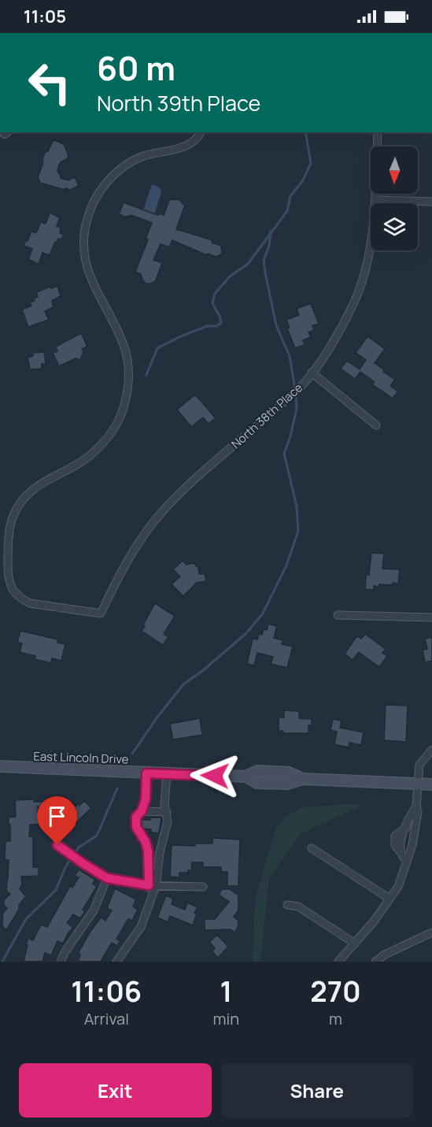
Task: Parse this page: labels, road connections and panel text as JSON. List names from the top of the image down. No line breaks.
{"streets":{"main road":["East Lincoln Drive"],"street":["North 38th Place"]},"north":"bottom","page":{"status":"11:05","turn":["60 m","North 39th Place"],"eta":["11:06","Arrival","1","min","270","m"],"buttons":["Exit","Share"]}}
